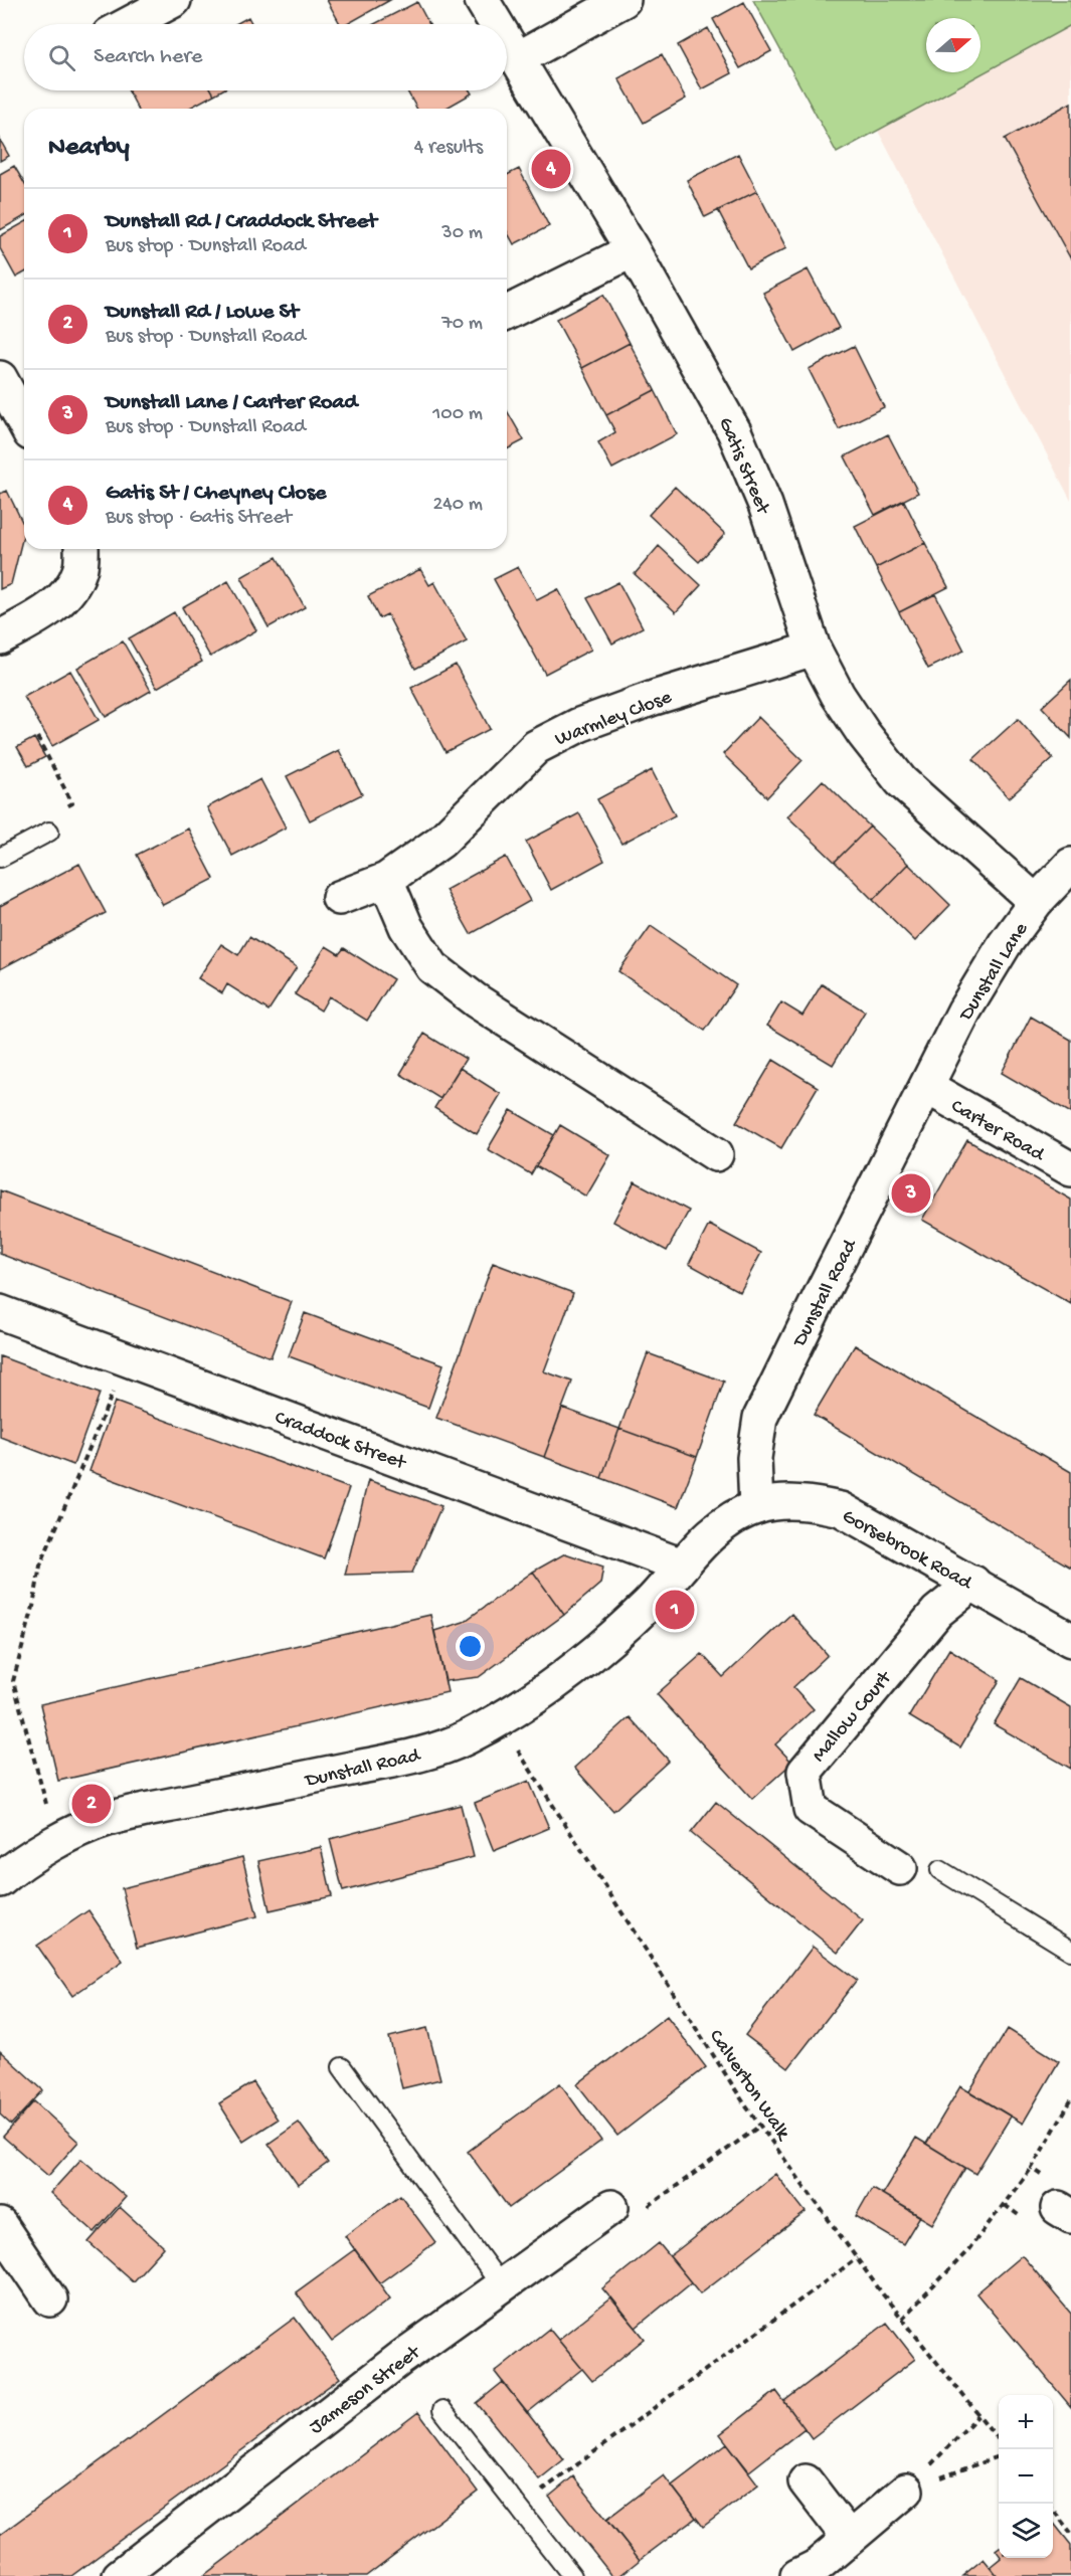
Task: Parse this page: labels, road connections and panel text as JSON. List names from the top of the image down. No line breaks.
{"streets":{"street":["Gatis Street","Warmley Close","Dunstall Lane","Carter Road","Dunstall Road","Craddock Street","Gorsebrook Road","Mallow Court","Jameson Street"],"path":["Calverton Walk"]},"crossings":[["Gatis Street","Warmley Close"],["Gatis Street","Dunstall Lane"],["Dunstall Lane","Carter Road"],["Dunstall Lane","Dunstall Road"],["Carter Road","Dunstall Road"],["Dunstall Road","Craddock Street"],["Dunstall Road","Gorsebrook Road"],["Dunstall Road","Calverton Walk"],["Craddock Street","Gorsebrook Road"],["Gorsebrook Road","Mallow Court"]],"north":"right","page":{"search":"Search here","heading":["Nearby","4 results"],"pins":["4","3","1","2"],"list":[{"mark":"1","name":"Dunstall Rd / Craddock Street","note":"Bus stop · Dunstall Road","value":"30 m"},{"mark":"2","name":"Dunstall Rd / Lowe St","note":"Bus stop · Dunstall Road","value":"70 m"},{"mark":"3","name":"Dunstall Lane / Carter Road","note":"Bus stop · Dunstall Road","value":"100 m"},{"mark":"4","name":"Gatis St / Cheyney Close","note":"Bus stop · Gatis Street","value":"240 m"}],"map_buttons":["+","−"]}}
